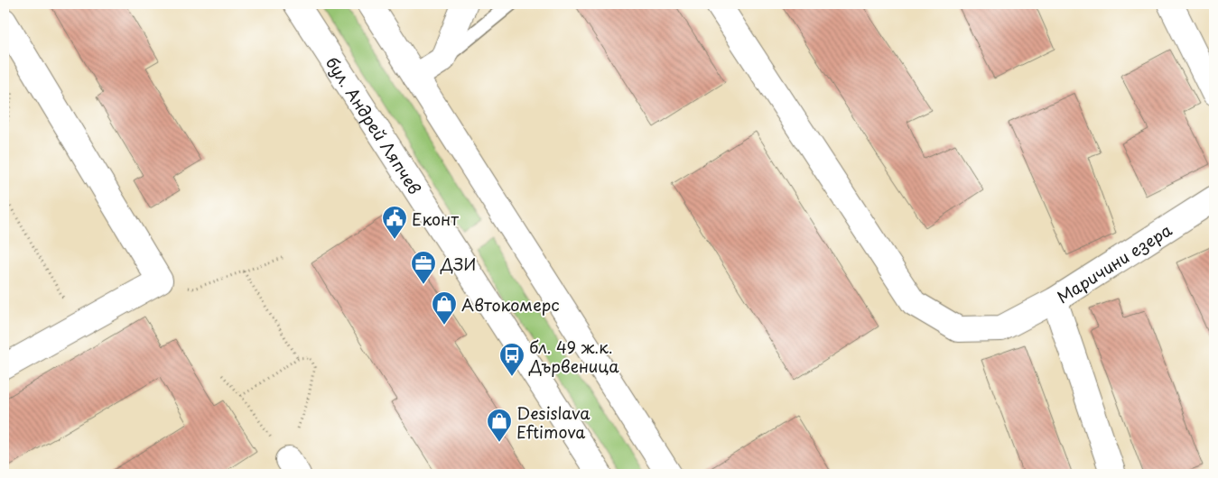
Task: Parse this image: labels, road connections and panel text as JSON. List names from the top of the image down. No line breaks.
{"streets":{"street":["бул. Андрей Ляпчев","Маричини езера"]},"places":{"public building":["Еконт"],"office":["ДЗИ"],"shop":["Автокомерс","Desislava Eftimova"],"bus stop":["бл. 49 ж.к. Дървеница"]}}
